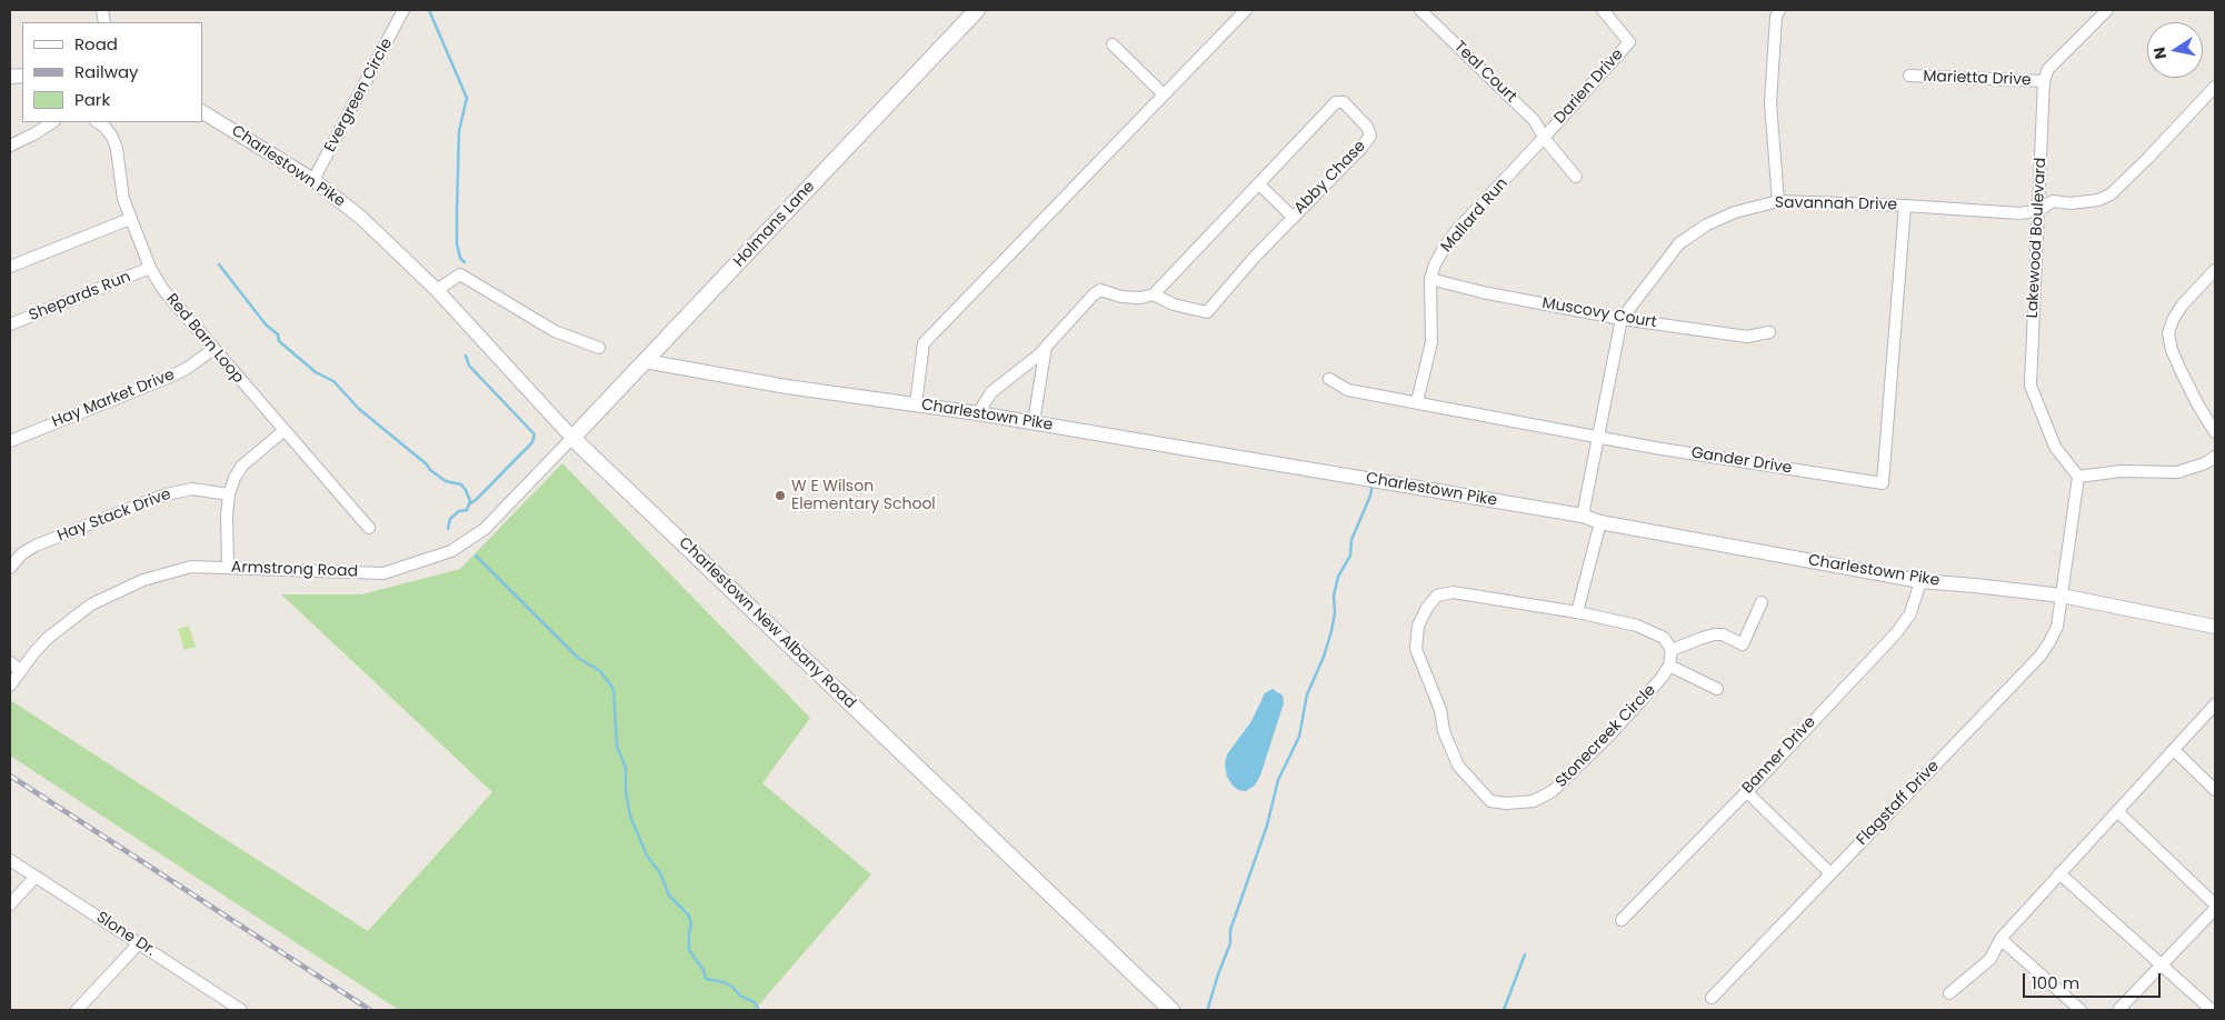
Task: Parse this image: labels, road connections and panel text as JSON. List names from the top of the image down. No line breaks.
{"streets":{"main road":["Holmans Lane","Charlestown New Albany Road"],"street":["Teal Court","Marietta Drive","Darien Drive","Evergreen Circle","Charlestown Pike","Abby Chase","Savannah Drive","Mallard Run","Lakewood Boulevard","Shepards Run","Muscovy Court","Red Barn Loop","Hay Market Drive","Gander Drive","Hay Stack Drive","Armstrong Road","Stonecreek Circle","Banner Drive","Flagstaff Drive","Slone Dr."]},"crossings":[["Teal Court","Darien Drive"],["Teal Court","Mallard Run"],["Marietta Drive","Lakewood Boulevard"],["Darien Drive","Mallard Run"],["Evergreen Circle","Charlestown Pike"],["Charlestown Pike","Abby Chase"],["Charlestown Pike","Savannah Drive"],["Charlestown Pike","Holmans Lane"],["Charlestown Pike","Charlestown New Albany Road"],["Charlestown Pike","Banner Drive"],["Charlestown Pike","Flagstaff Drive"],["Savannah Drive","Lakewood Boulevard"],["Savannah Drive","Muscovy Court"],["Savannah Drive","Gander Drive"],["Mallard Run","Muscovy Court"],["Mallard Run","Gander Drive"],["Holmans Lane","Armstrong Road"],["Holmans Lane","Charlestown New Albany Road"],["Shepards Run","Red Barn Loop"],["Red Barn Loop","Hay Market Drive"],["Armstrong Road","Charlestown New Albany Road"]],"places":["W E Wilson Elementary School"],"legend":["Road","Railway","Park"],"scale_bar":"100 m","north":"left"}
